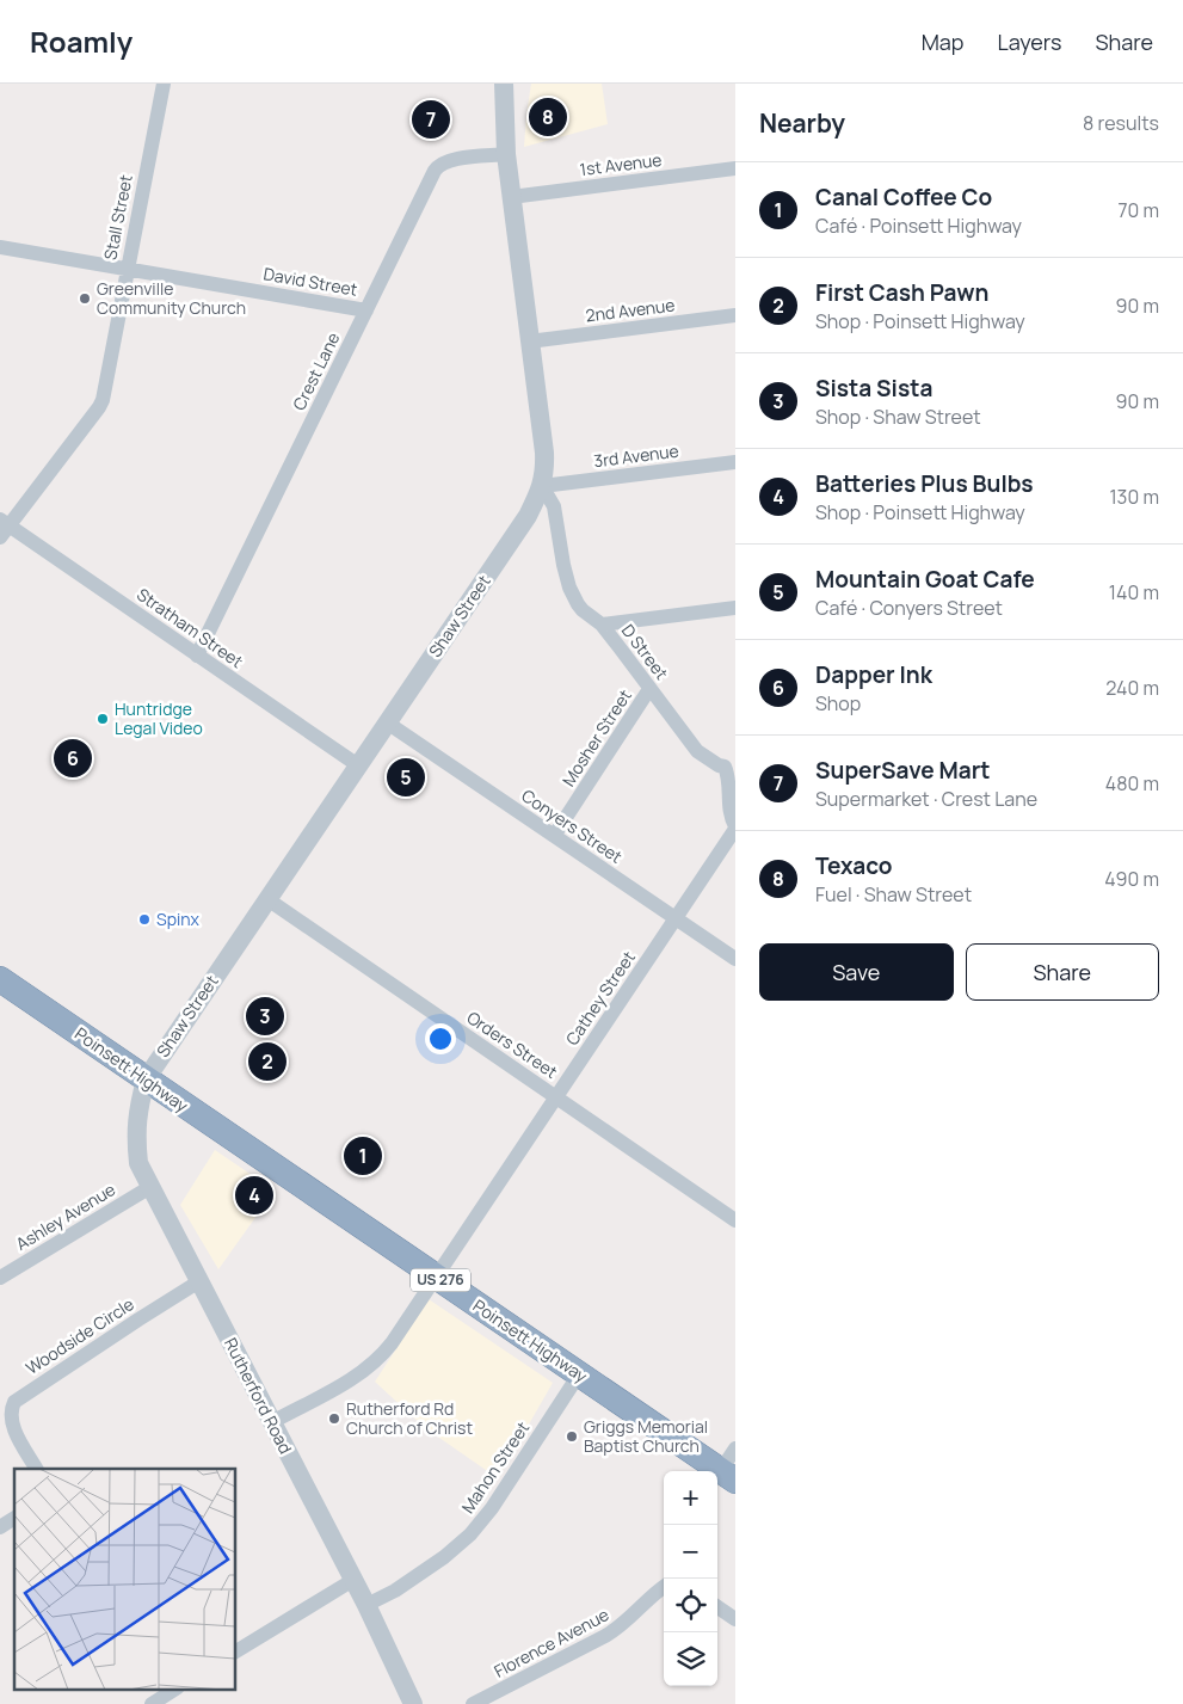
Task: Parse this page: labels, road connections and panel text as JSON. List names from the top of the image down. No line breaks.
{"streets":{"highway":["Poinsett Highway","US 276"],"street":["1st Avenue","Stall Street","David Street","2nd Avenue","Crest Lane","3rd Avenue","Shaw Street","Stratham Street","D Street","Mosher Street","Conyers Street","Cathey Street","Orders Street","Ashley Avenue","Woodside Circle","Rutherford Road","Mahon Street","Florence Avenue"]},"crossings":[["1st Avenue","Shaw Street"],["Stall Street","David Street"],["Stall Street","Stratham Street"],["David Street","Crest Lane"],["2nd Avenue","Shaw Street"],["Crest Lane","Shaw Street"],["Crest Lane","Stratham Street"],["3rd Avenue","Shaw Street"],["3rd Avenue","D Street"],["Shaw Street","Stratham Street"],["Shaw Street","D Street"],["Shaw Street","Conyers Street"],["Shaw Street","Orders Street"],["Shaw Street","Poinsett Highway"],["Shaw Street","Rutherford Road"],["D Street","Mosher Street"],["D Street","Cathey Street"],["Mosher Street","Conyers Street"],["Conyers Street","Cathey Street"],["Cathey Street","Orders Street"],["Cathey Street","Poinsett Highway"],["Cathey Street","Rutherford Road"],["Poinsett Highway","Rutherford Road"],["Poinsett Highway","Mahon Street"],["Ashley Avenue","Rutherford Road"],["Woodside Circle","Rutherford Road"],["Rutherford Road","Mahon Street"]],"places":["Greenville Community Church","Huntridge Legal Video","Spinx","Rutherford Rd Church of Christ","Griggs Memorial Baptist Church"],"page":{"header":"Roamly","nav":["Map","Layers","Share"],"heading":["Nearby","8 results"],"pins":["8","7","6","5","3","2","1","4"],"list":[{"mark":"1","name":"Canal Coffee Co","note":"Café · Poinsett Highway","value":"70 m"},{"mark":"2","name":"First Cash Pawn","note":"Shop · Poinsett Highway","value":"90 m"},{"mark":"3","name":"Sista Sista","note":"Shop · Shaw Street","value":"90 m"},{"mark":"4","name":"Batteries Plus Bulbs","note":"Shop · Poinsett Highway","value":"130 m"},{"mark":"5","name":"Mountain Goat Cafe","note":"Café · Conyers Street","value":"140 m"},{"mark":"6","name":"Dapper Ink","note":"Shop","value":"240 m"},{"mark":"7","name":"SuperSave Mart","note":"Supermarket · Crest Lane","value":"480 m"},{"mark":"8","name":"Texaco","note":"Fuel · Shaw Street","value":"490 m"}],"buttons":["Save","Share"],"map_buttons":["+","−"]}}
